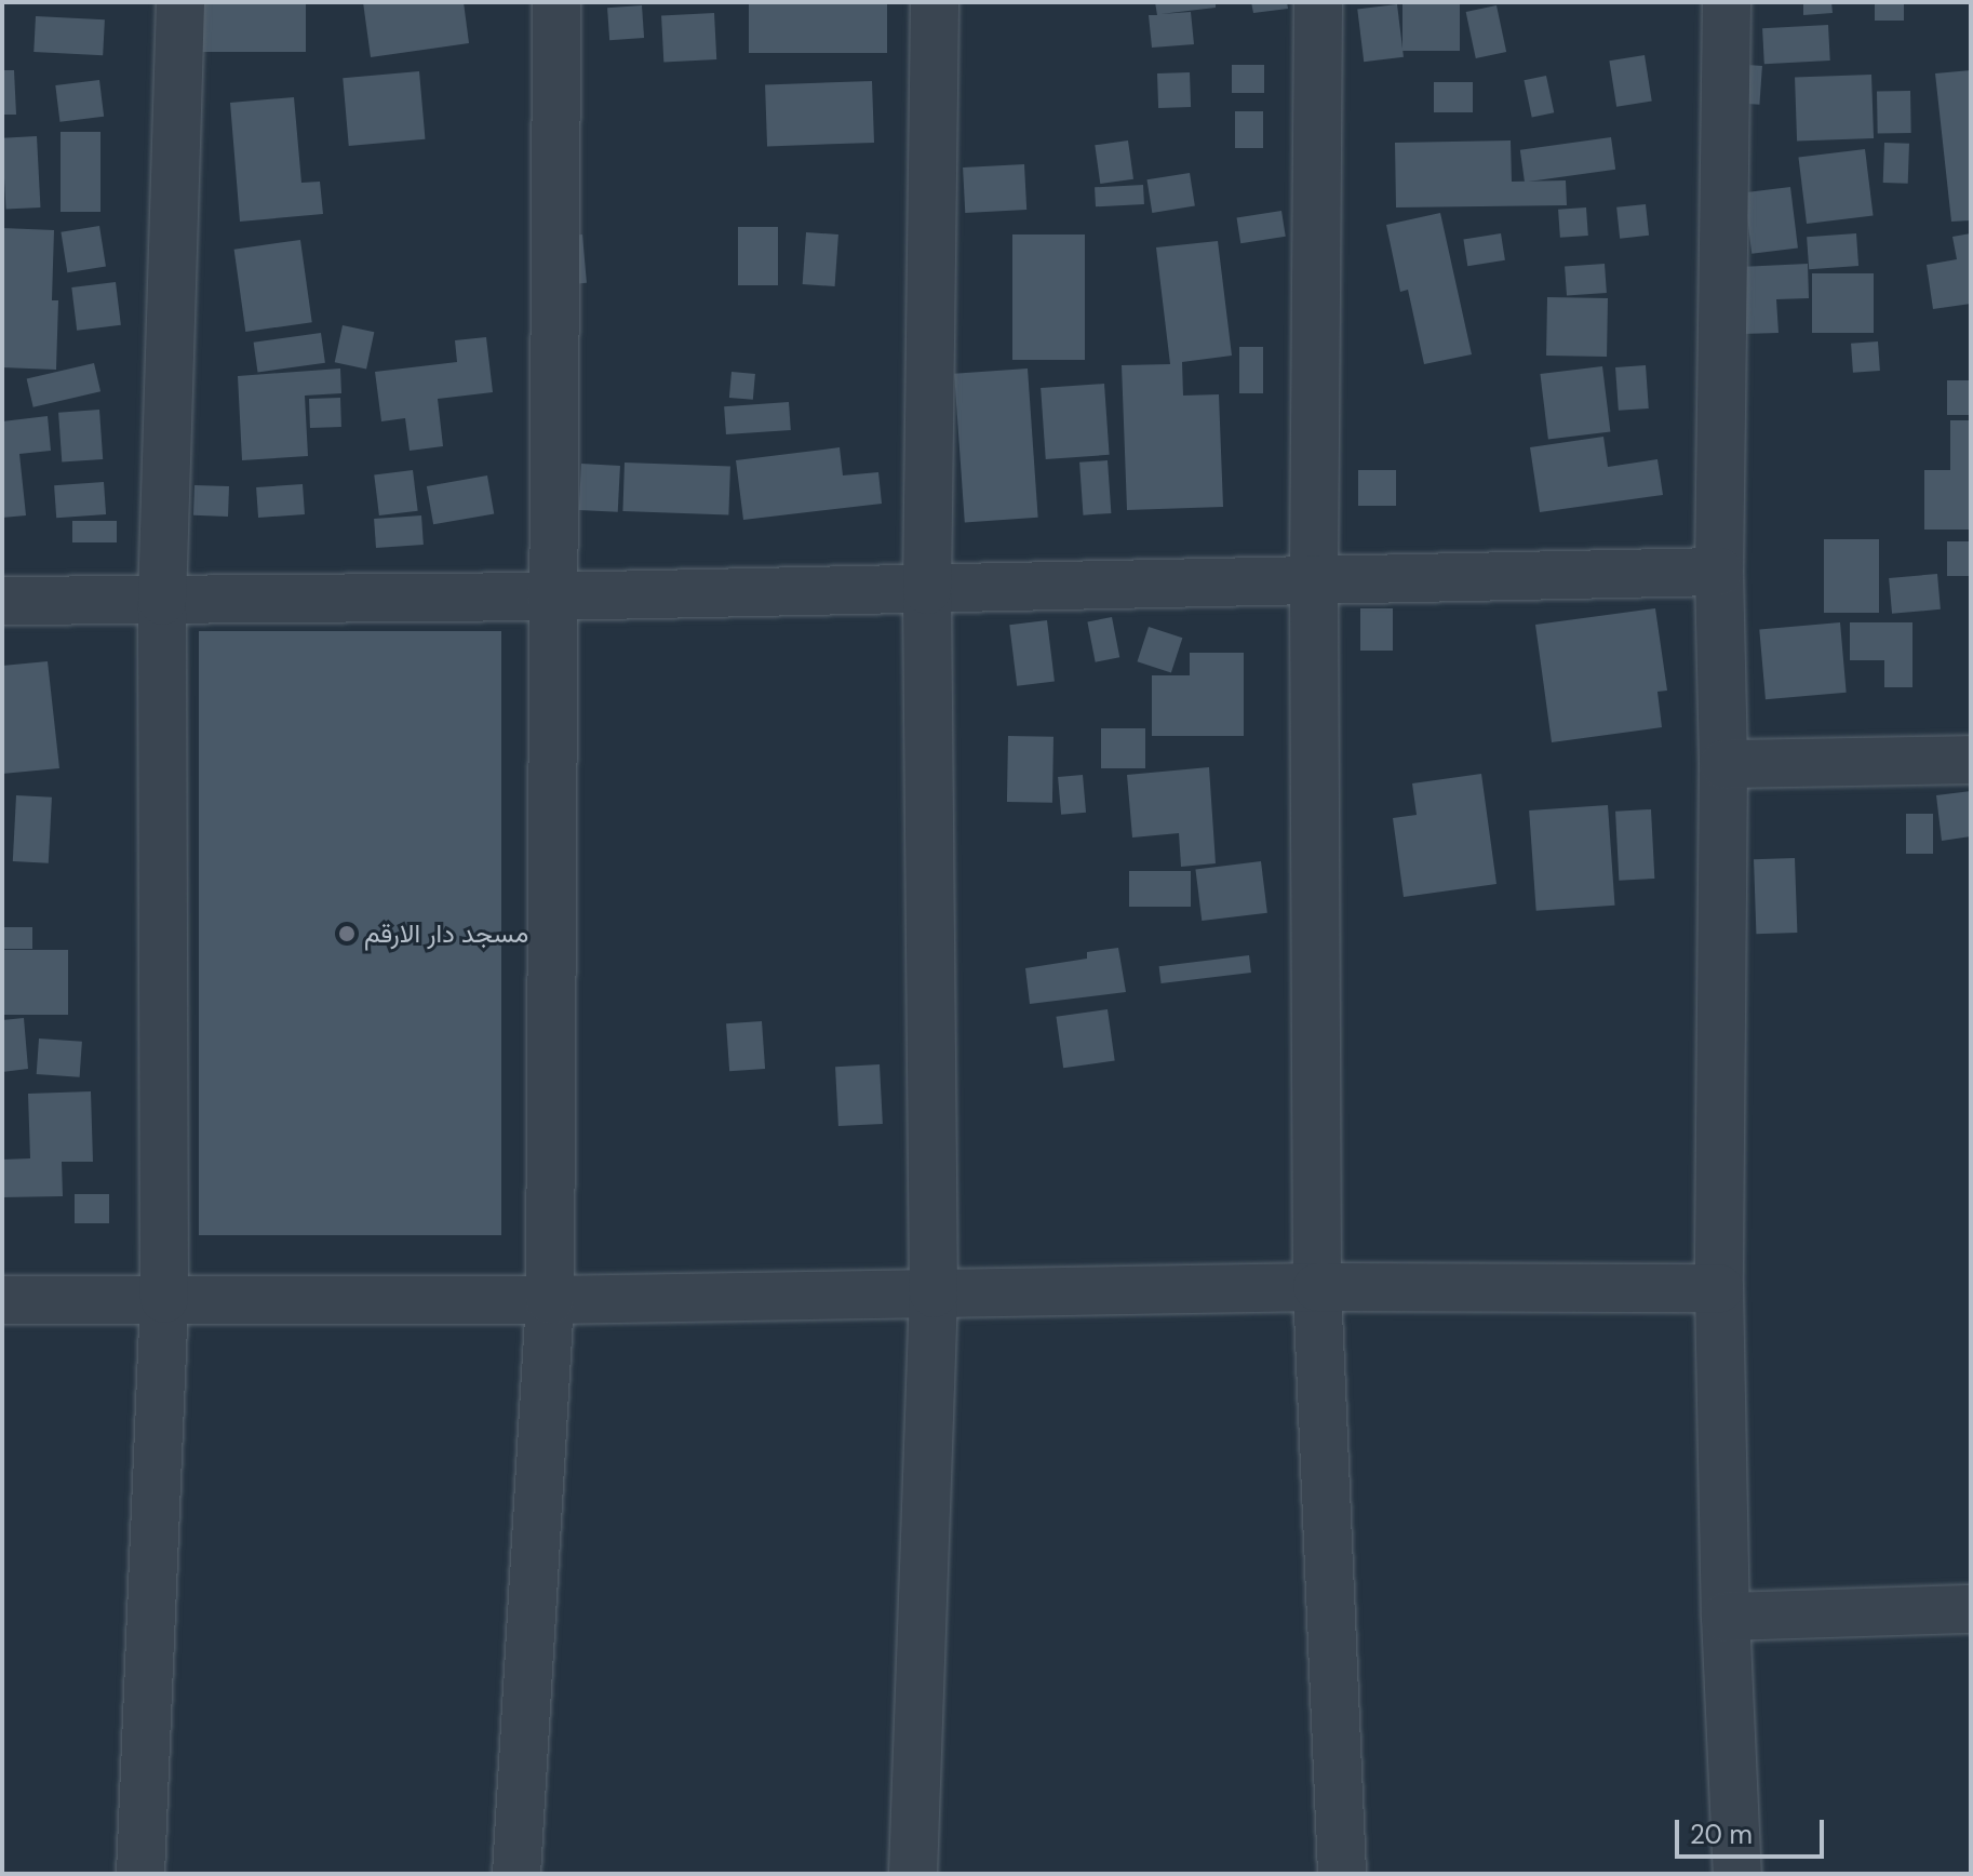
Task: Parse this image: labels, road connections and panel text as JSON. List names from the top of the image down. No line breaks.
{"places":["مسجد دار الارقم"],"scale_bar":"20 m"}
